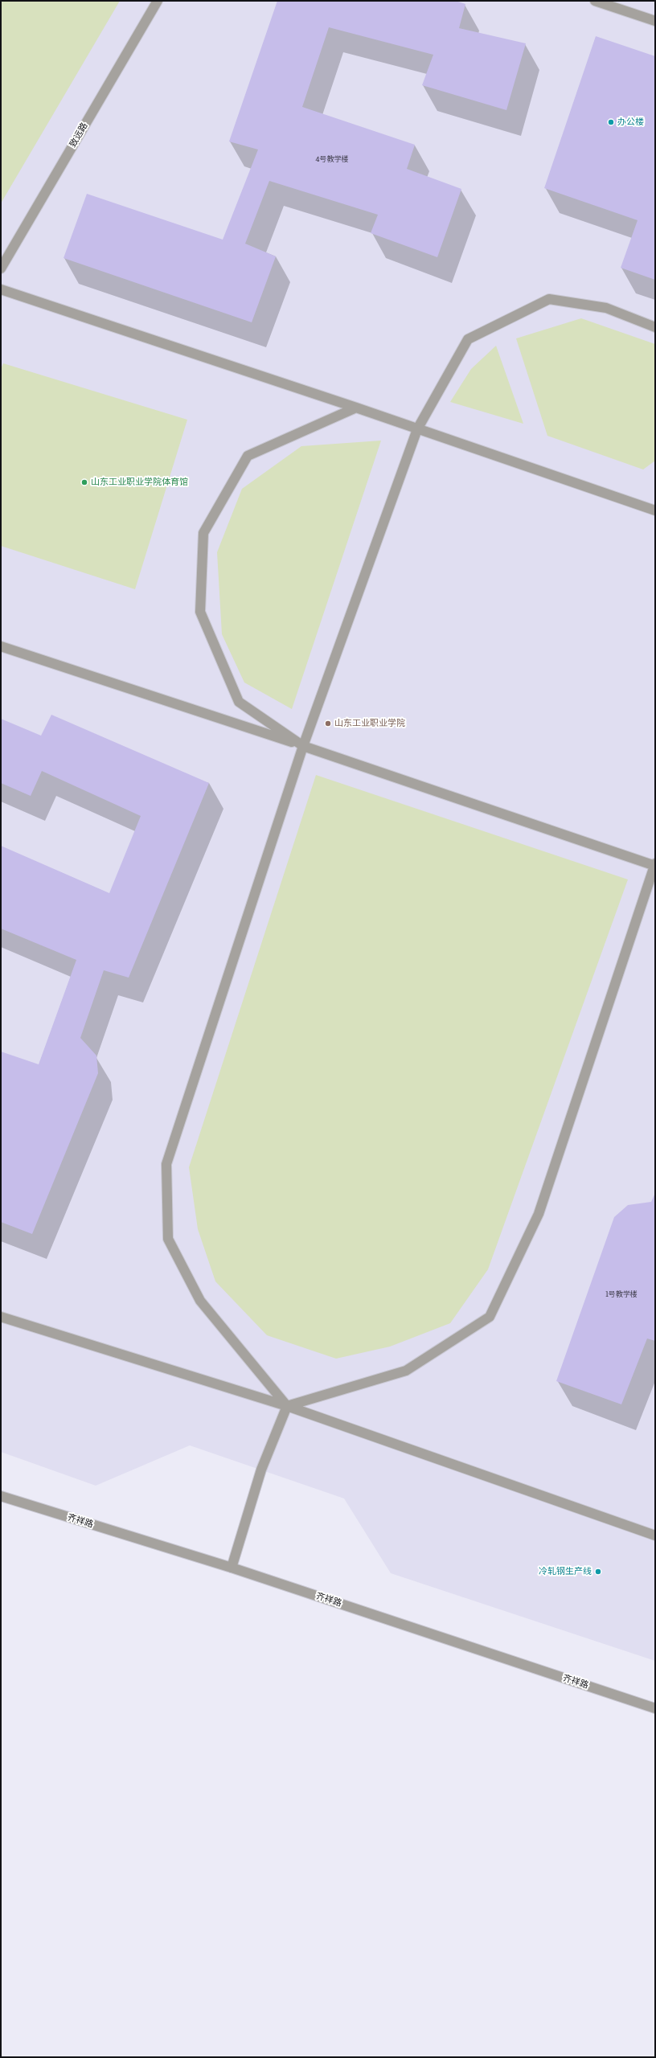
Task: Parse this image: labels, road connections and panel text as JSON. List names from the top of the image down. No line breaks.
{"streets":{"street":["致远路","齐祥路"]},"places":["办公楼","山东工业职业学院体育馆","山东工业职业学院","冷轧钢生产线"],"house_numbers":["4号教学楼","1号教学楼"]}
